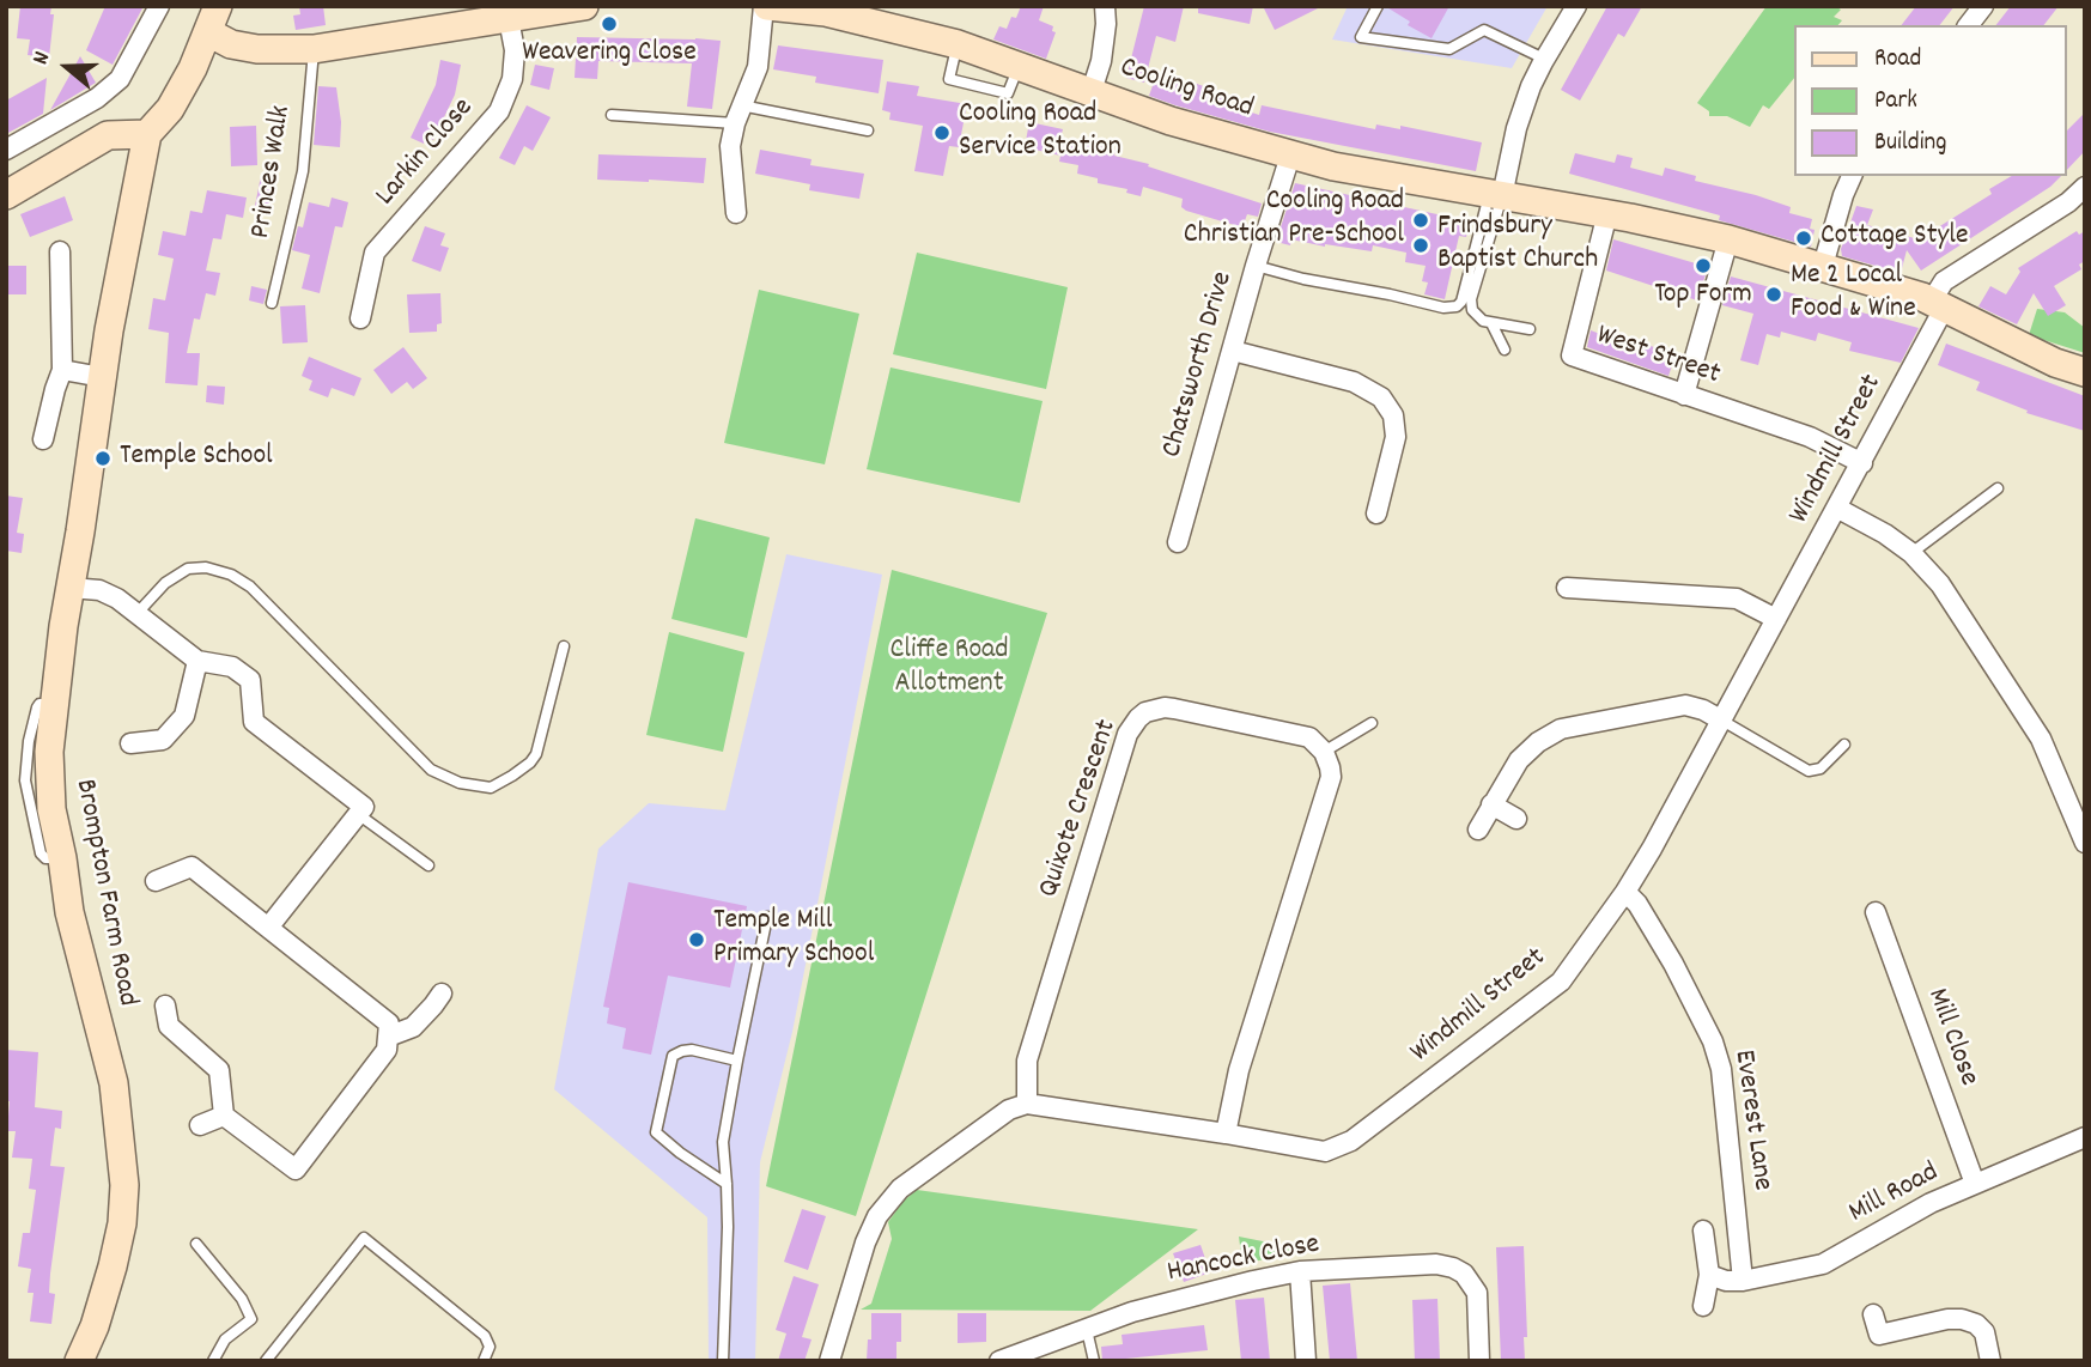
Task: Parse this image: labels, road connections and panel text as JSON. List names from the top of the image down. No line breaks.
{"streets":{"main road":["Cooling Road","Brompton Farm Road"],"street":["Larkin Close","West Street","Chatsworth Drive","Windmill Street","Quixote Crescent","Mill Close","Everest Lane","Mill Road","Hancock Close"],"lane":["Princes Walk"]},"crossings":[["Cooling Road","West Street"],["Cooling Road","Chatsworth Drive"],["Cooling Road","Windmill Street"],["West Street","Windmill Street"],["Windmill Street","Quixote Crescent"],["Windmill Street","Everest Lane"],["Mill Close","Mill Road"],["Everest Lane","Mill Road"]],"parks":["Cliffe Road Allotment"],"places":["Weavering Close","Cooling Road Service Station","Cooling Road Christian Pre-School","Cottage Style","Frindsbury Baptist Church","Top Form","Me 2 Local Food & Wine","Temple School","Temple Mill Primary School"],"legend":["Road","Park","Building"],"north":"left"}
